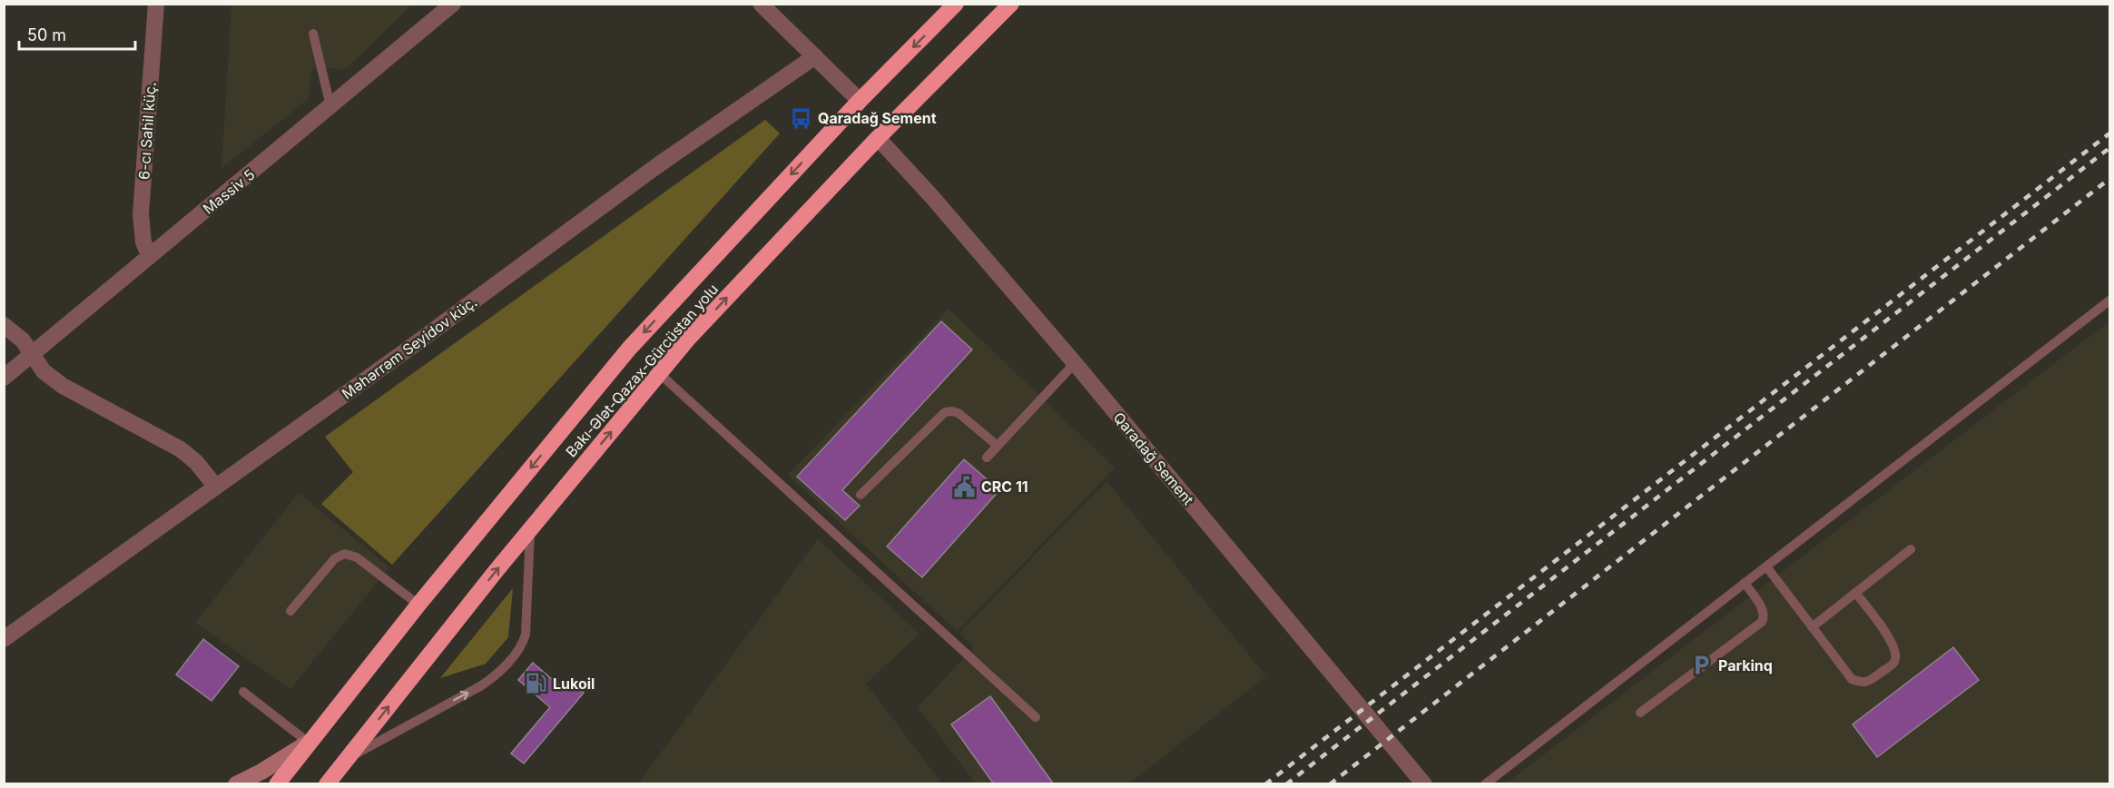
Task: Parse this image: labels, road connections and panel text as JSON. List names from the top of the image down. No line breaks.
{"streets":{"highway":["Bakı-Ələt-Qazax-Gürcüstan yolu"],"street":["6-cı Sahil küç.","Massiv 5","Məhərrəm Seyidov küç.","Qaradağ Sement"]},"crossings":[["6-cı Sahil küç.","Massiv 5"],["Bakı-Ələt-Qazax-Gürcüstan yolu","Qaradağ Sement"]],"places":{"bus stop":["Qaradağ Sement"],"public building":["CRC 11"],"parking":["Parkinq"],"fuel station":["Lukoil"]},"scale_bar":"50 m"}
